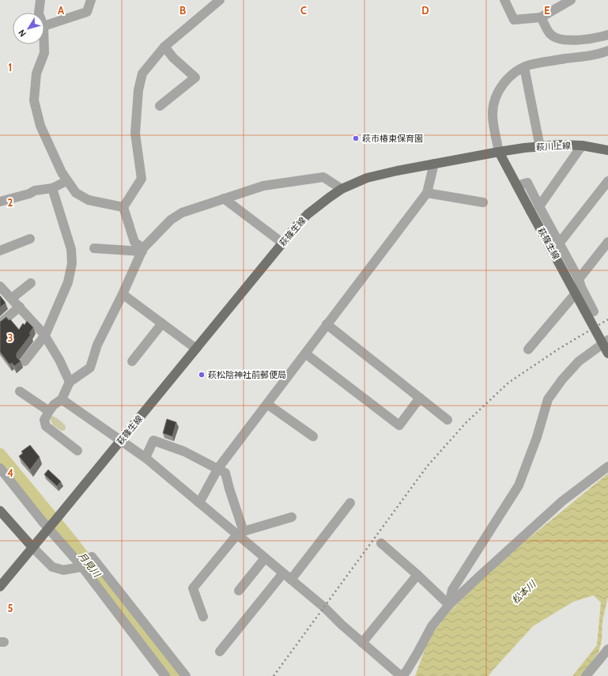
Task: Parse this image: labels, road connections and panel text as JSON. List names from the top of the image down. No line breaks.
{"streets":{"main road":["萩川上線","萩篠生線"]},"crossings":[["萩川上線","萩篠生線"]],"water":["月見川","松本川"],"places":["萩市椿東保育園","萩松陰神社前郵便局"],"north":"bottom left","grid":{"columns":["A","B","C","D","E"],"rows":["1","2","3","4","5"]}}
